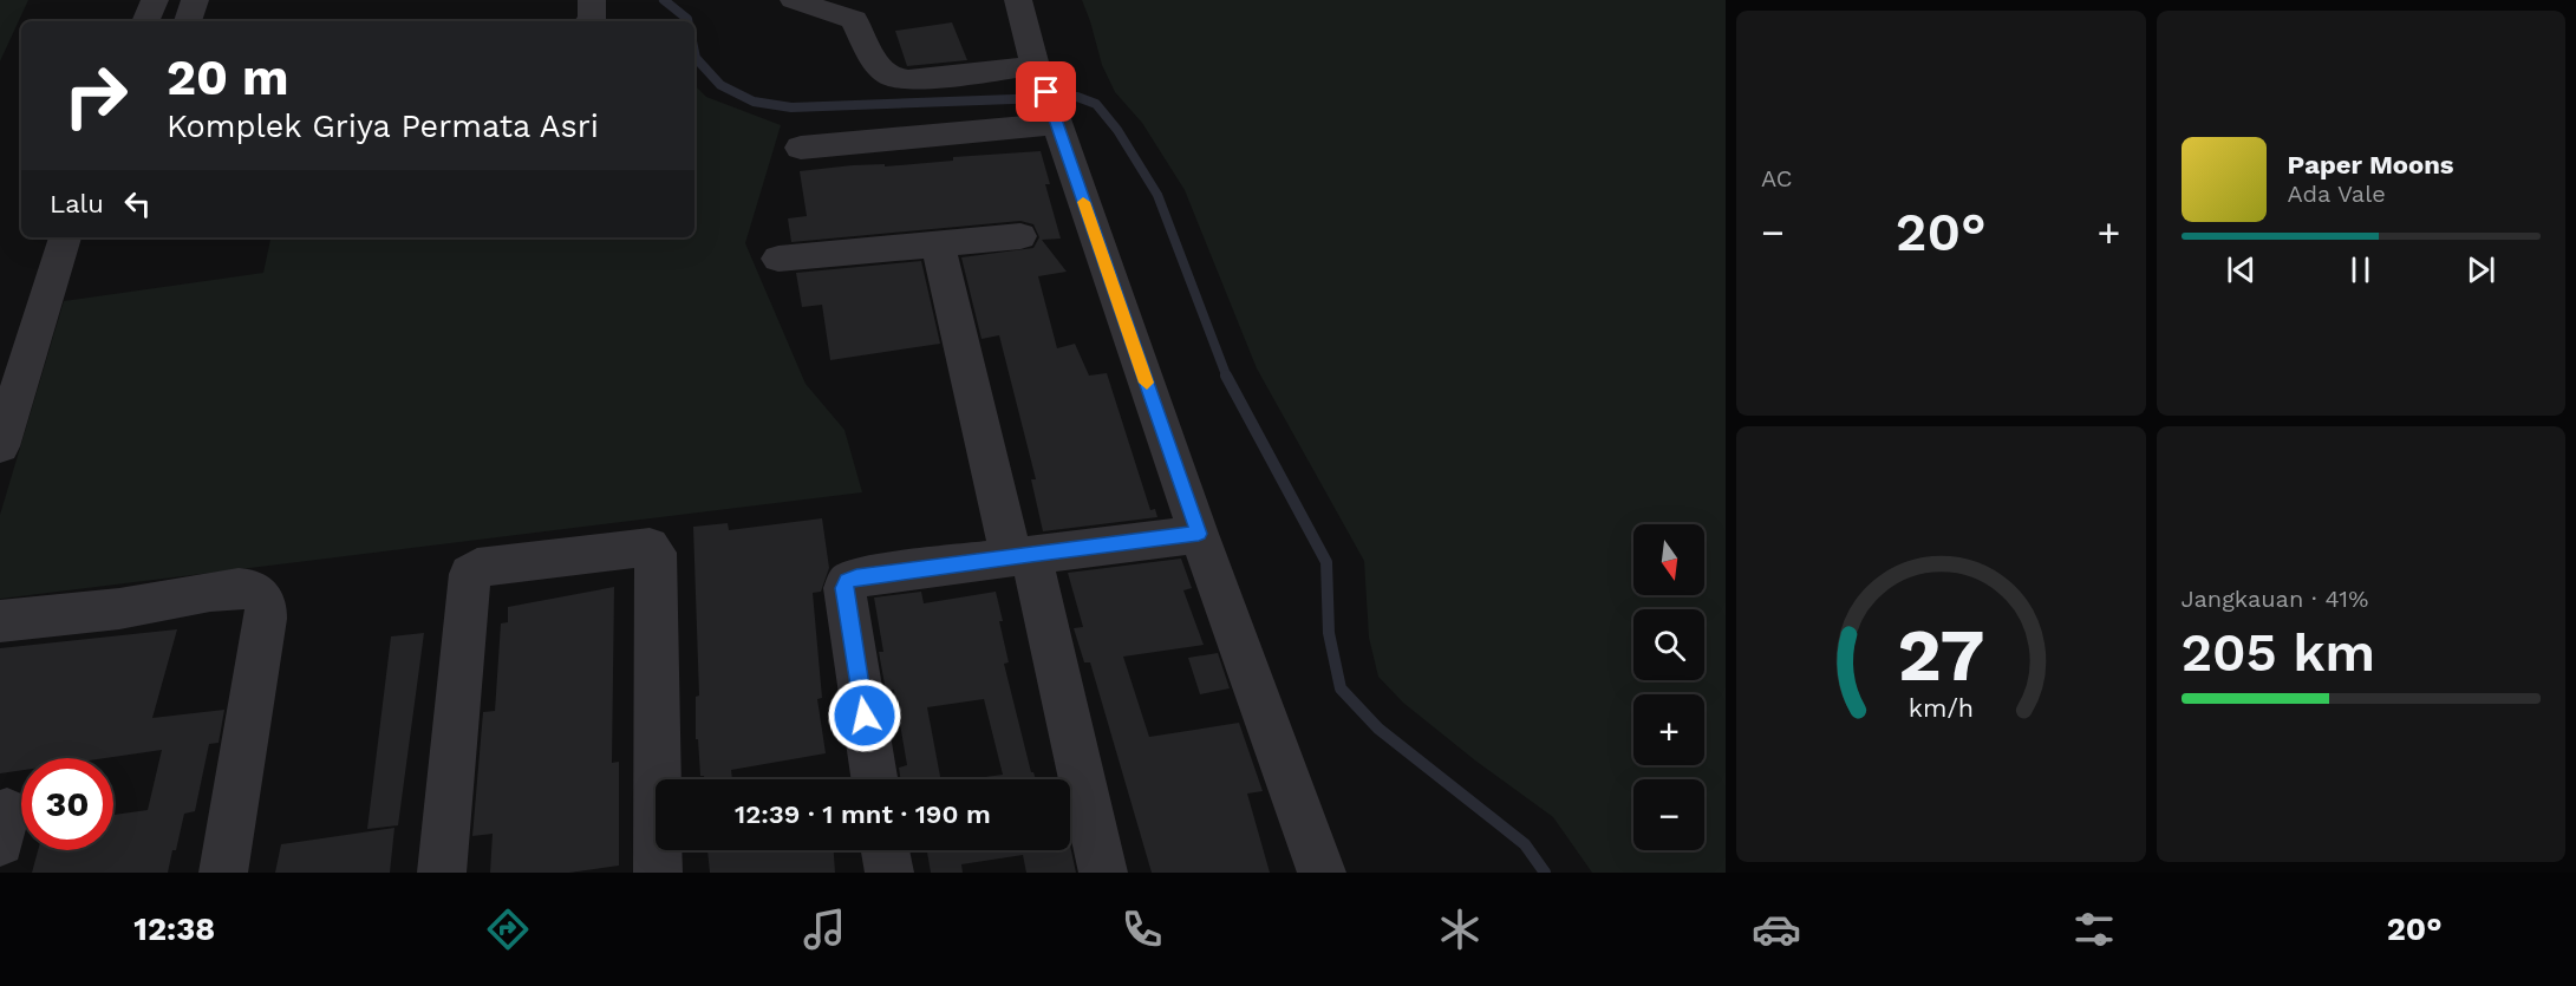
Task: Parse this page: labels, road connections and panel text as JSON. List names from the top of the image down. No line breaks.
{"north":"bottom","page":{"tile":["AC",["Jangkauan · 41%","205 km"]],"turn":["20 m","Komplek Griya Permata Asri"],"song":["Paper Moons","Ada Vale"],"then":"Lalu","heat":["−","20°","+"],"map_buttons":["+","−"],"limit":"30","trip":"12:39 · 1 mnt · 190 m","tabs":["12:38","20°"],"gauge":["27","km/h"]}}
